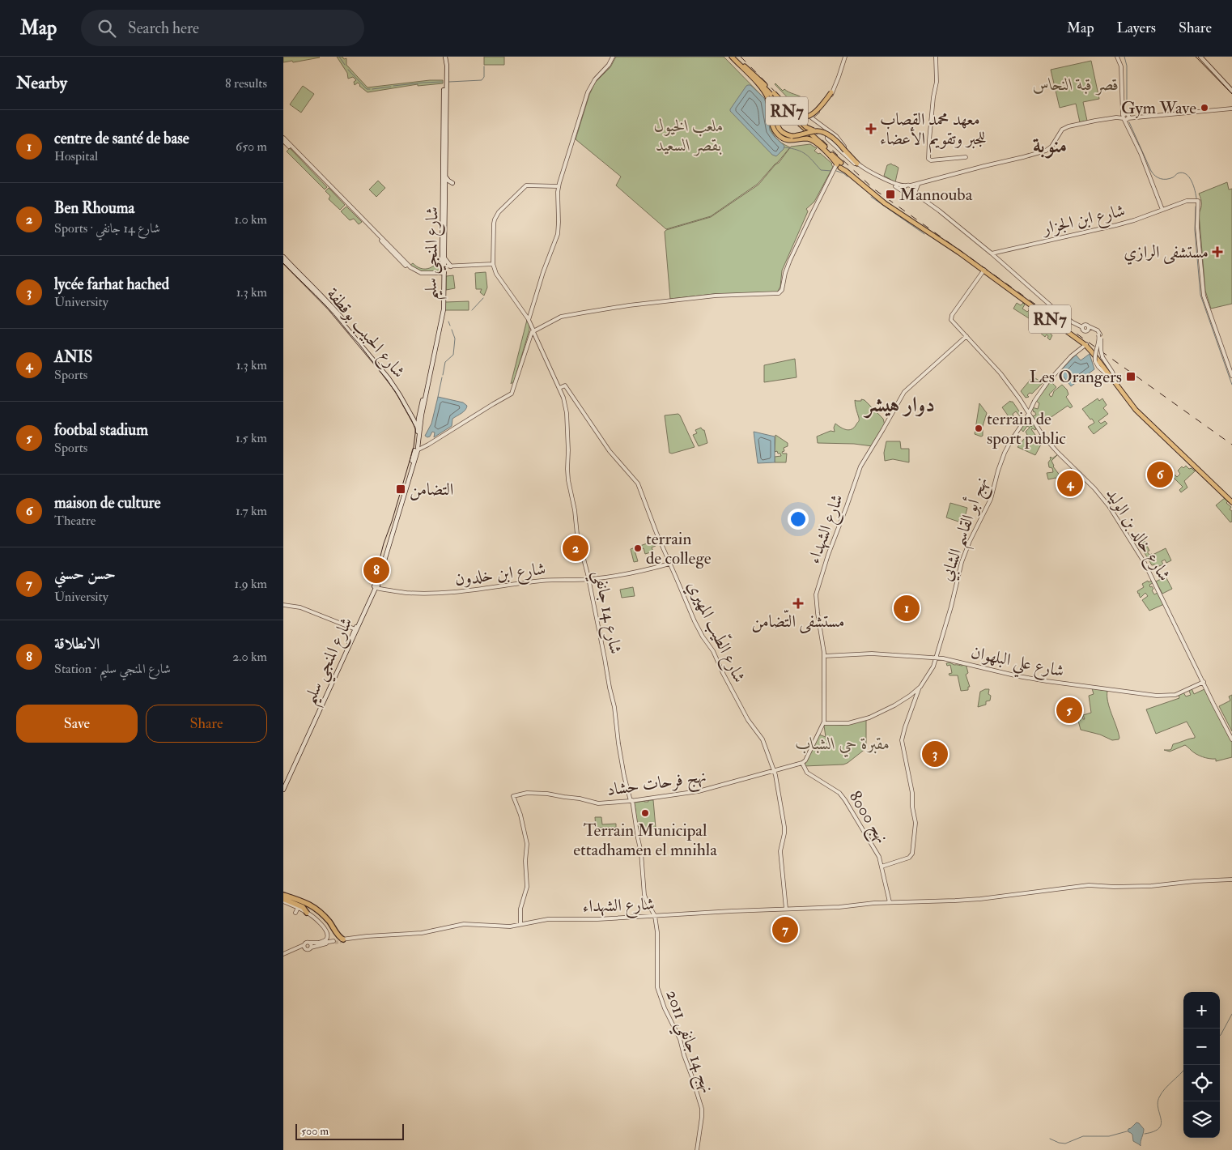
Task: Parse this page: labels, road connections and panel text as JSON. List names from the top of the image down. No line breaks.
{"streets":{"main road":["RN7","شارع المنجي سليم","شارع الحبيب بوقطفة"],"street":["شارع ابن الجزار","شارع الشهداء","نهج أبو القاسم الشابي","شارع خالد بن الوليد","شارع ابن خلدون","شارع 14 جانفي","شارع الطّيب المهيري","شارع علي البلهوان","نهج فرحات حشاد","نهج 8000","نهج 14 جانفي 2011"]},"crossings":[["RN7","نهج أبو القاسم الشابي"],["RN7","شارع خالد بن الوليد"],["شارع المنجي سليم","شارع الحبيب بوقطفة"],["شارع المنجي سليم","شارع ابن خلدون"],["شارع الشهداء","نهج أبو القاسم الشابي"],["شارع الشهداء","شارع خالد بن الوليد"],["شارع الشهداء","شارع 14 جانفي"],["شارع الشهداء","شارع الطّيب المهيري"],["شارع الشهداء","شارع علي البلهوان"],["شارع الشهداء","نهج فرحات حشاد"],["شارع الشهداء","نهج 8000"],["شارع الشهداء","نهج 14 جانفي 2011"],["نهج أبو القاسم الشابي","شارع خالد بن الوليد"],["نهج أبو القاسم الشابي","شارع علي البلهوان"],["شارع خالد بن الوليد","شارع علي البلهوان"],["شارع ابن خلدون","شارع 14 جانفي"],["شارع ابن خلدون","شارع الطّيب المهيري"],["شارع 14 جانفي","شارع الطّيب المهيري"],["شارع 14 جانفي","نهج فرحات حشاد"],["شارع 14 جانفي","نهج 14 جانفي 2011"],["شارع الطّيب المهيري","نهج فرحات حشاد"],["نهج فرحات حشاد","نهج 8000"]],"districts":["منوبة","دوار هيشر"],"parks":["قصر قبة النحاس","ملعب الخيول بقصر السعيد","مقبرة حي الشباب"],"places":{"other":["Gym Wave","terrain de sport public","terrain de college","Terrain Municipal ettadhamen el mnihla"],"health":["معهد محمد القصاب للجبر وتقويم الأعضاء","مستشفى الرازي","مستشفى التّضامن"],"transit":["Mannouba","Les Orangers","التضامن"]},"scale_bar":"500 m","page":{"header":"Map","search":"Search here","nav":["Map","Layers","Share"],"heading":["Nearby","8 results"],"list":[{"mark":"1","name":"centre de santé de base","note":"Hospital","value":"650 m"},{"mark":"2","name":"Ben Rhouma","note":"Sports · شارع 14 جانفي","value":"1.0 km"},{"mark":"3","name":"lycée farhat hached","note":"University","value":"1.3 km"},{"mark":"4","name":"ANIS","note":"Sports","value":"1.3 km"},{"mark":"5","name":"footbal stadium","note":"Sports","value":"1.5 km"},{"mark":"6","name":"maison de culture","note":"Theatre","value":"1.7 km"},{"mark":"7","name":"حسن حسني","note":"University","value":"1.9 km"},{"mark":"8","name":"الانطلاقة","note":"Station · شارع المنجي سليم","value":"2.0 km"}],"pins":["6","4","2","8","1","5","3","7"],"buttons":["Save","Share"],"map_buttons":["+","−"],"scale":"500 m"}}
